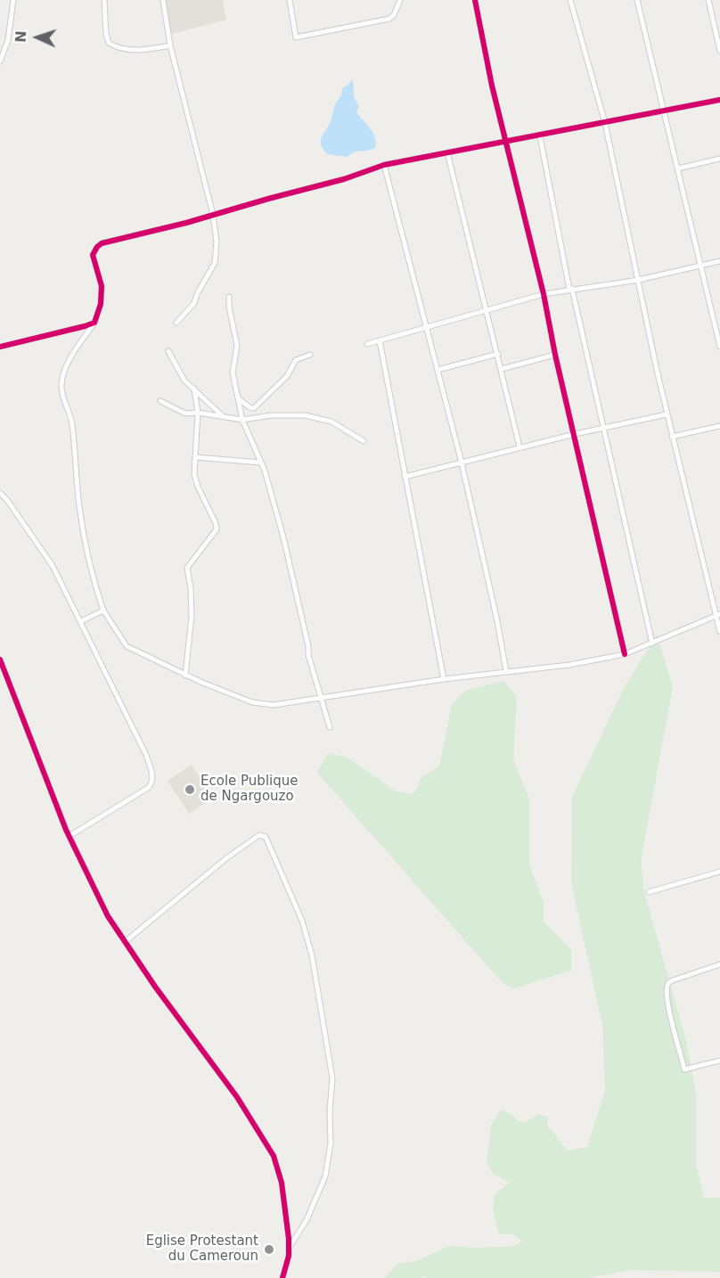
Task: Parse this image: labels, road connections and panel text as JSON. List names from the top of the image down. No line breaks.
{"places":["Ecole Publique de Ngargouzo","Eglise Protestant du Cameroun"],"north":"left"}
